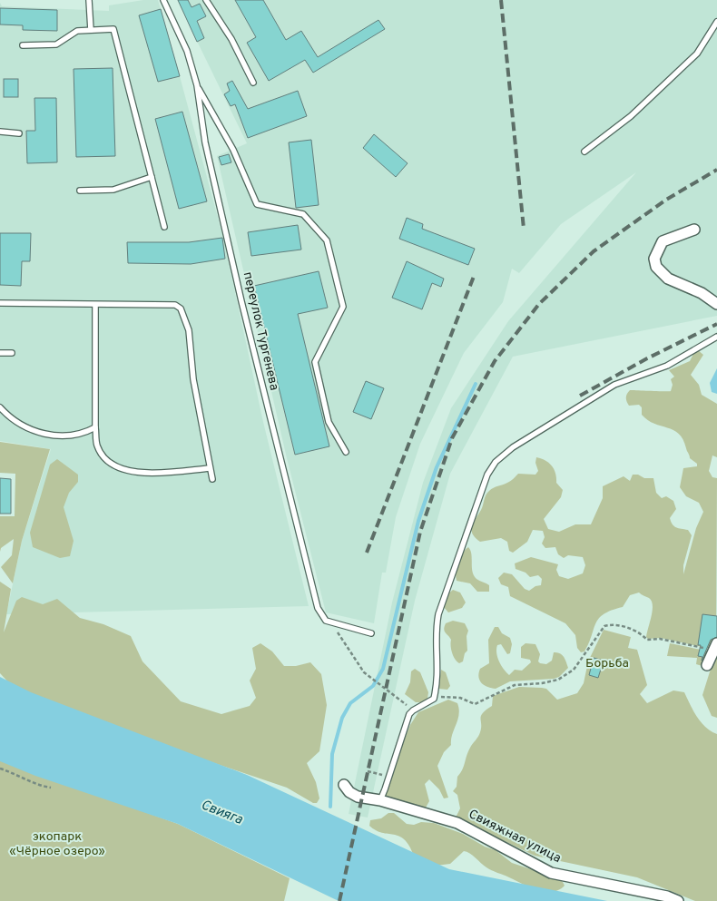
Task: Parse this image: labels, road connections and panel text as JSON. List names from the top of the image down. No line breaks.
{"streets":{"street":["Свияжная улица"],"lane":["переулок Тургенева"]},"water":["Свияга"],"parks":["Борьба","экопарк «Чёрное озеро»"]}
